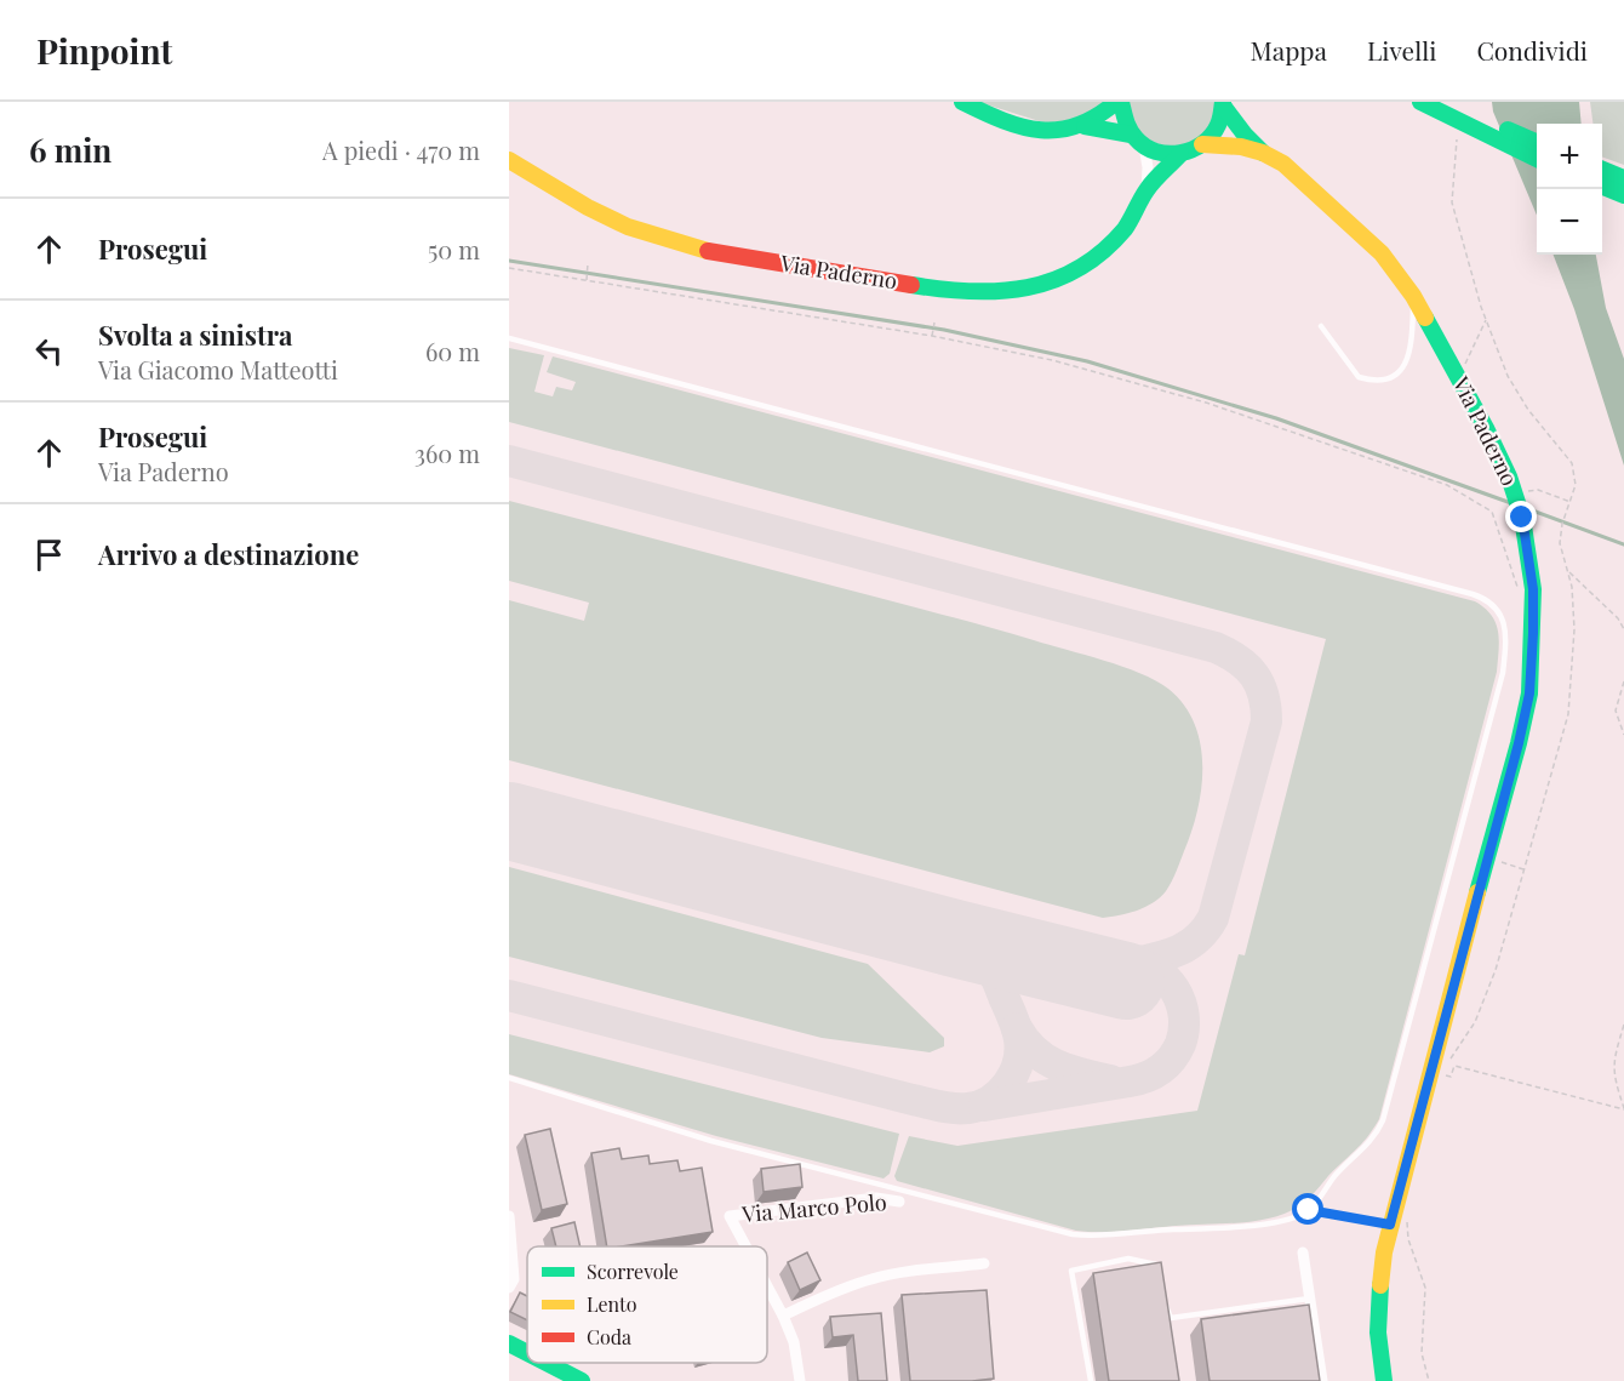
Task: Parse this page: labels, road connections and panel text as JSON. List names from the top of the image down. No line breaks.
{"streets":{"main road":["Via Paderno"],"street":["Via Marco Polo"]},"legend":["Scorrevole","Lento","Coda"],"page":{"header":"Pinpoint","nav":["Mappa","Livelli","Condividi"],"heading":["6 min","A piedi · 470 m"],"map_buttons":["+","−"],"list":[["Prosegui","50 m"],["Svolta a sinistra","Via Giacomo Matteotti","60 m"],["Prosegui","Via Paderno","360 m"],"Arrivo a destinazione"]}}
